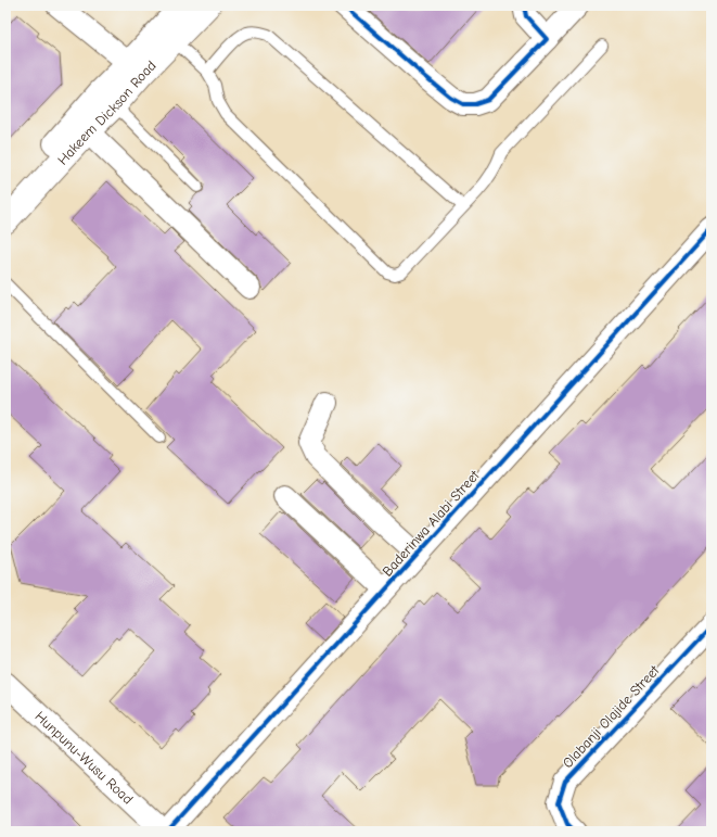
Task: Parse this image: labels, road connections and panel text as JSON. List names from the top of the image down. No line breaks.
{"streets":{"main road":["Hakeem Dickson Road"],"street":["Baderinwa Alabi Street","Olabanji Olajide Street","Hunpunu-Wusu Road"]},"crossings":[["Baderinwa Alabi Street","Hunpunu-Wusu Road"]]}
